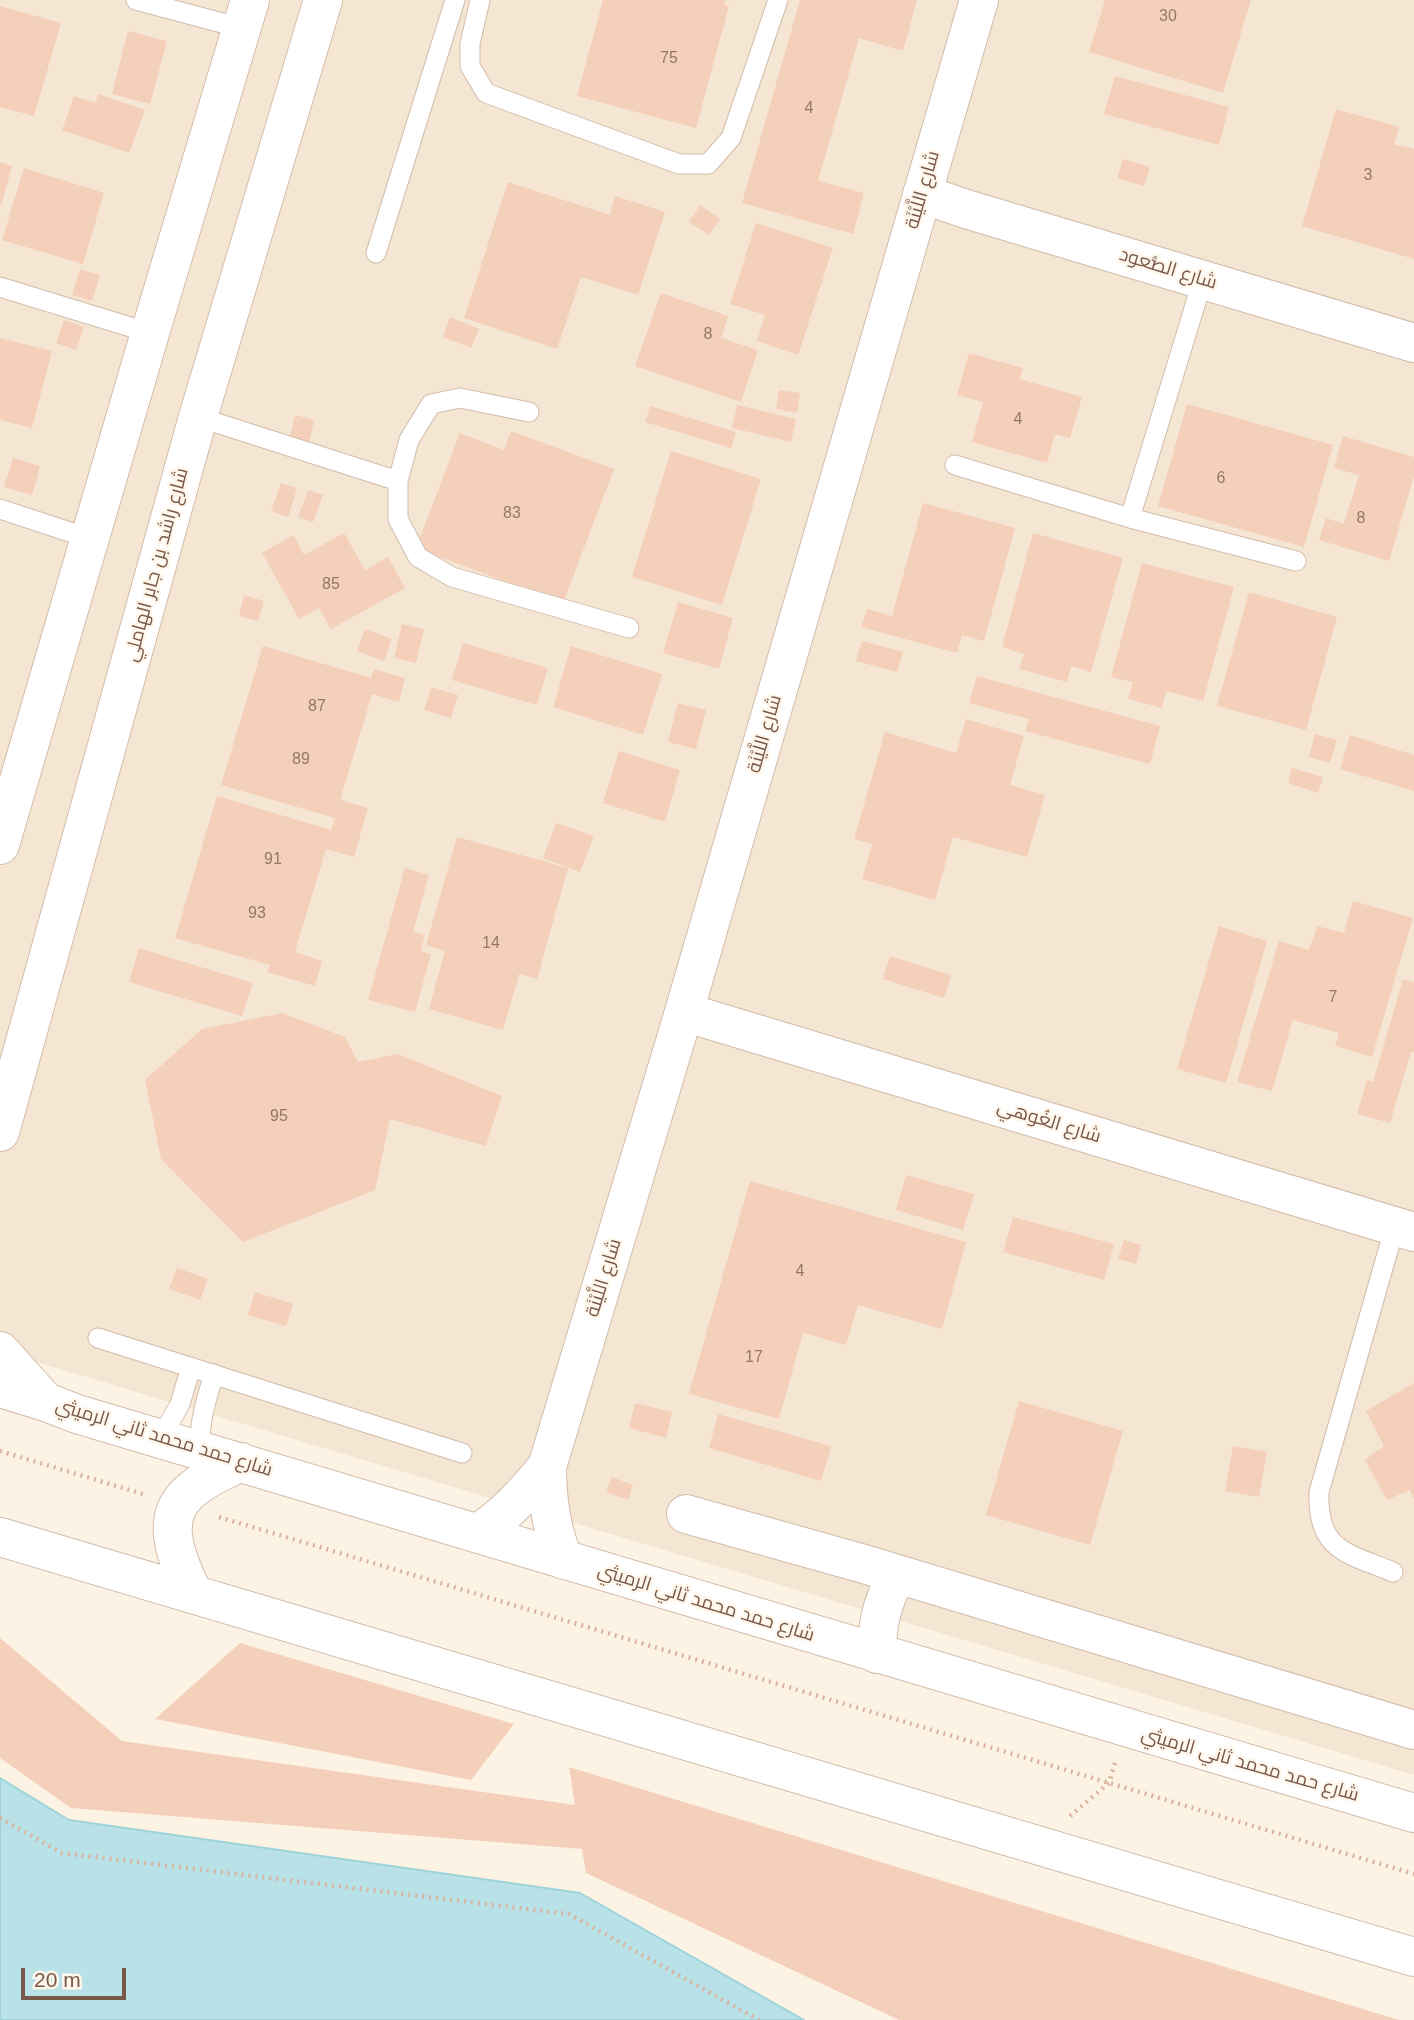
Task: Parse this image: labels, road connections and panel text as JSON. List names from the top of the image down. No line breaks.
{"streets":{"street":["شارع اللَّيْنَة","شارع الصُّعود","شارع راشد بن جابر الهاملي","شارع الغُوهي","شارع حمد محمد ثاني الرميثي"]},"crossings":[["شارع اللَّيْنَة","شارع الصُّعود"],["شارع اللَّيْنَة","شارع الغُوهي"],["شارع اللَّيْنَة","شارع حمد محمد ثاني الرميثي"]],"house_numbers":["30","75","4","3","8","4","6","83","8","85","87","89","91","93","14","7","95","4","17"],"scale_bar":"20 m"}
